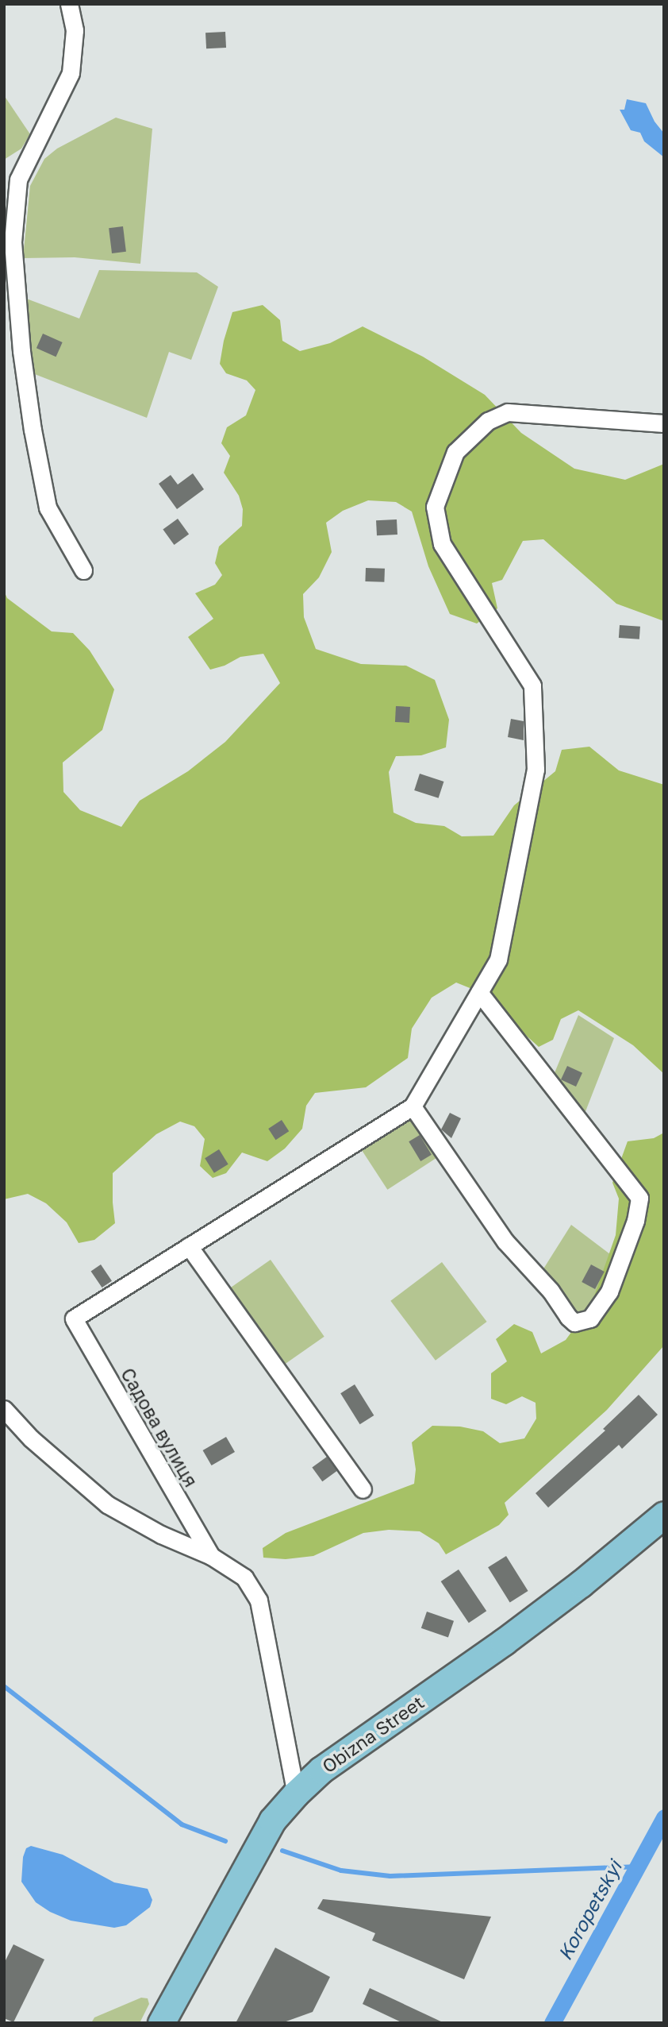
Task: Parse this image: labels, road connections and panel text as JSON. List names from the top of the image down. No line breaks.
{"streets":{"main road":["Obizna Street"],"street":["Садова вулиця"]},"water":["Koropetskyi"]}
